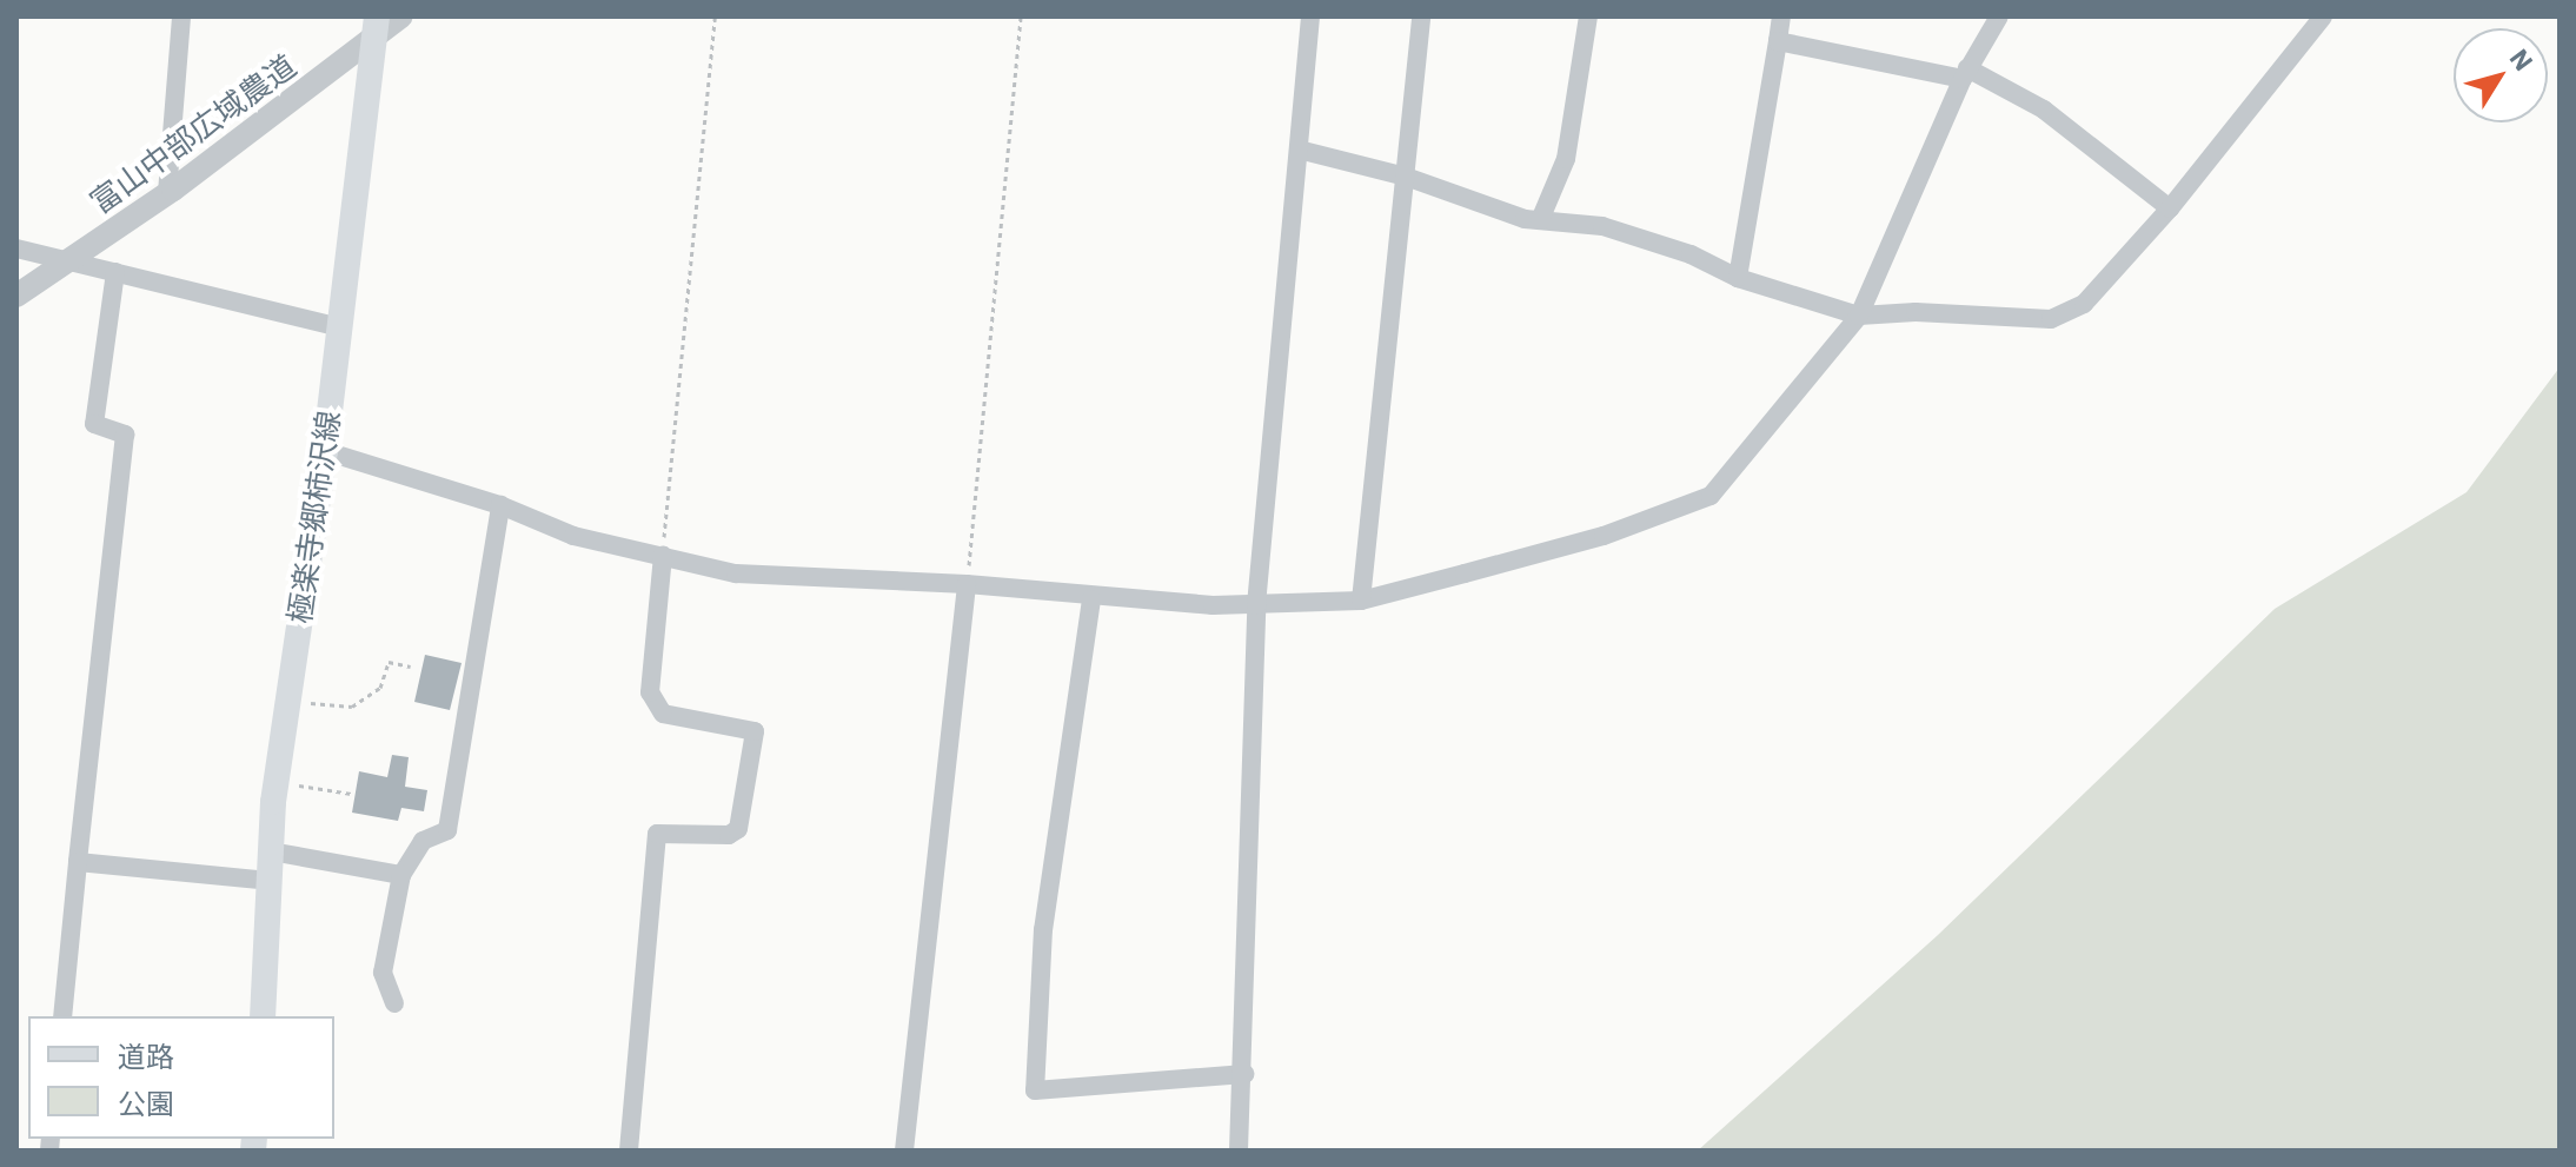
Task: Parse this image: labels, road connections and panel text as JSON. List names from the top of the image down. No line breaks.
{"streets":{"main road":["極楽寺郷柿沢線"],"street":["富山中部広域農道"]},"crossings":[["富山中部広域農道","極楽寺郷柿沢線"]],"legend":["道路","公園"],"north":"top right"}
